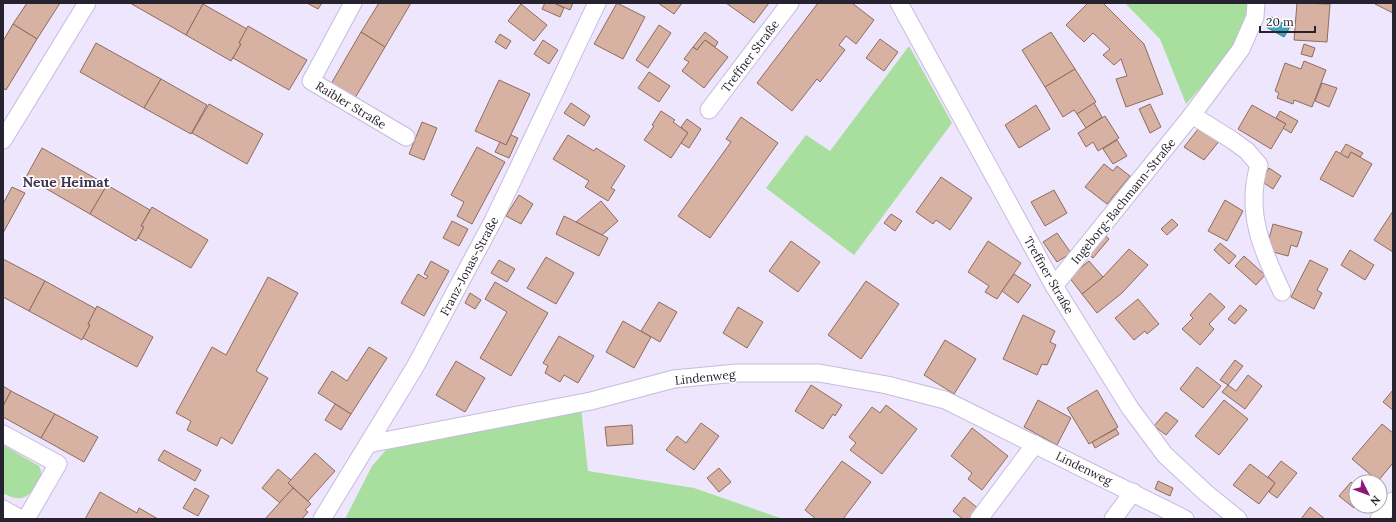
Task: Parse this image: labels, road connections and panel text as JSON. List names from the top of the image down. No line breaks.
{"streets":{"street":["Treffner Straße","Raibler Straße","Ingeborg-Bachmann-Straße","Franz-Jonas-Straße","Lindenweg"]},"crossings":[["Treffner Straße","Ingeborg-Bachmann-Straße"],["Franz-Jonas-Straße","Lindenweg"]],"districts":["Neue Heimat"],"scale_bar":"20 m","north":"bottom right"}
